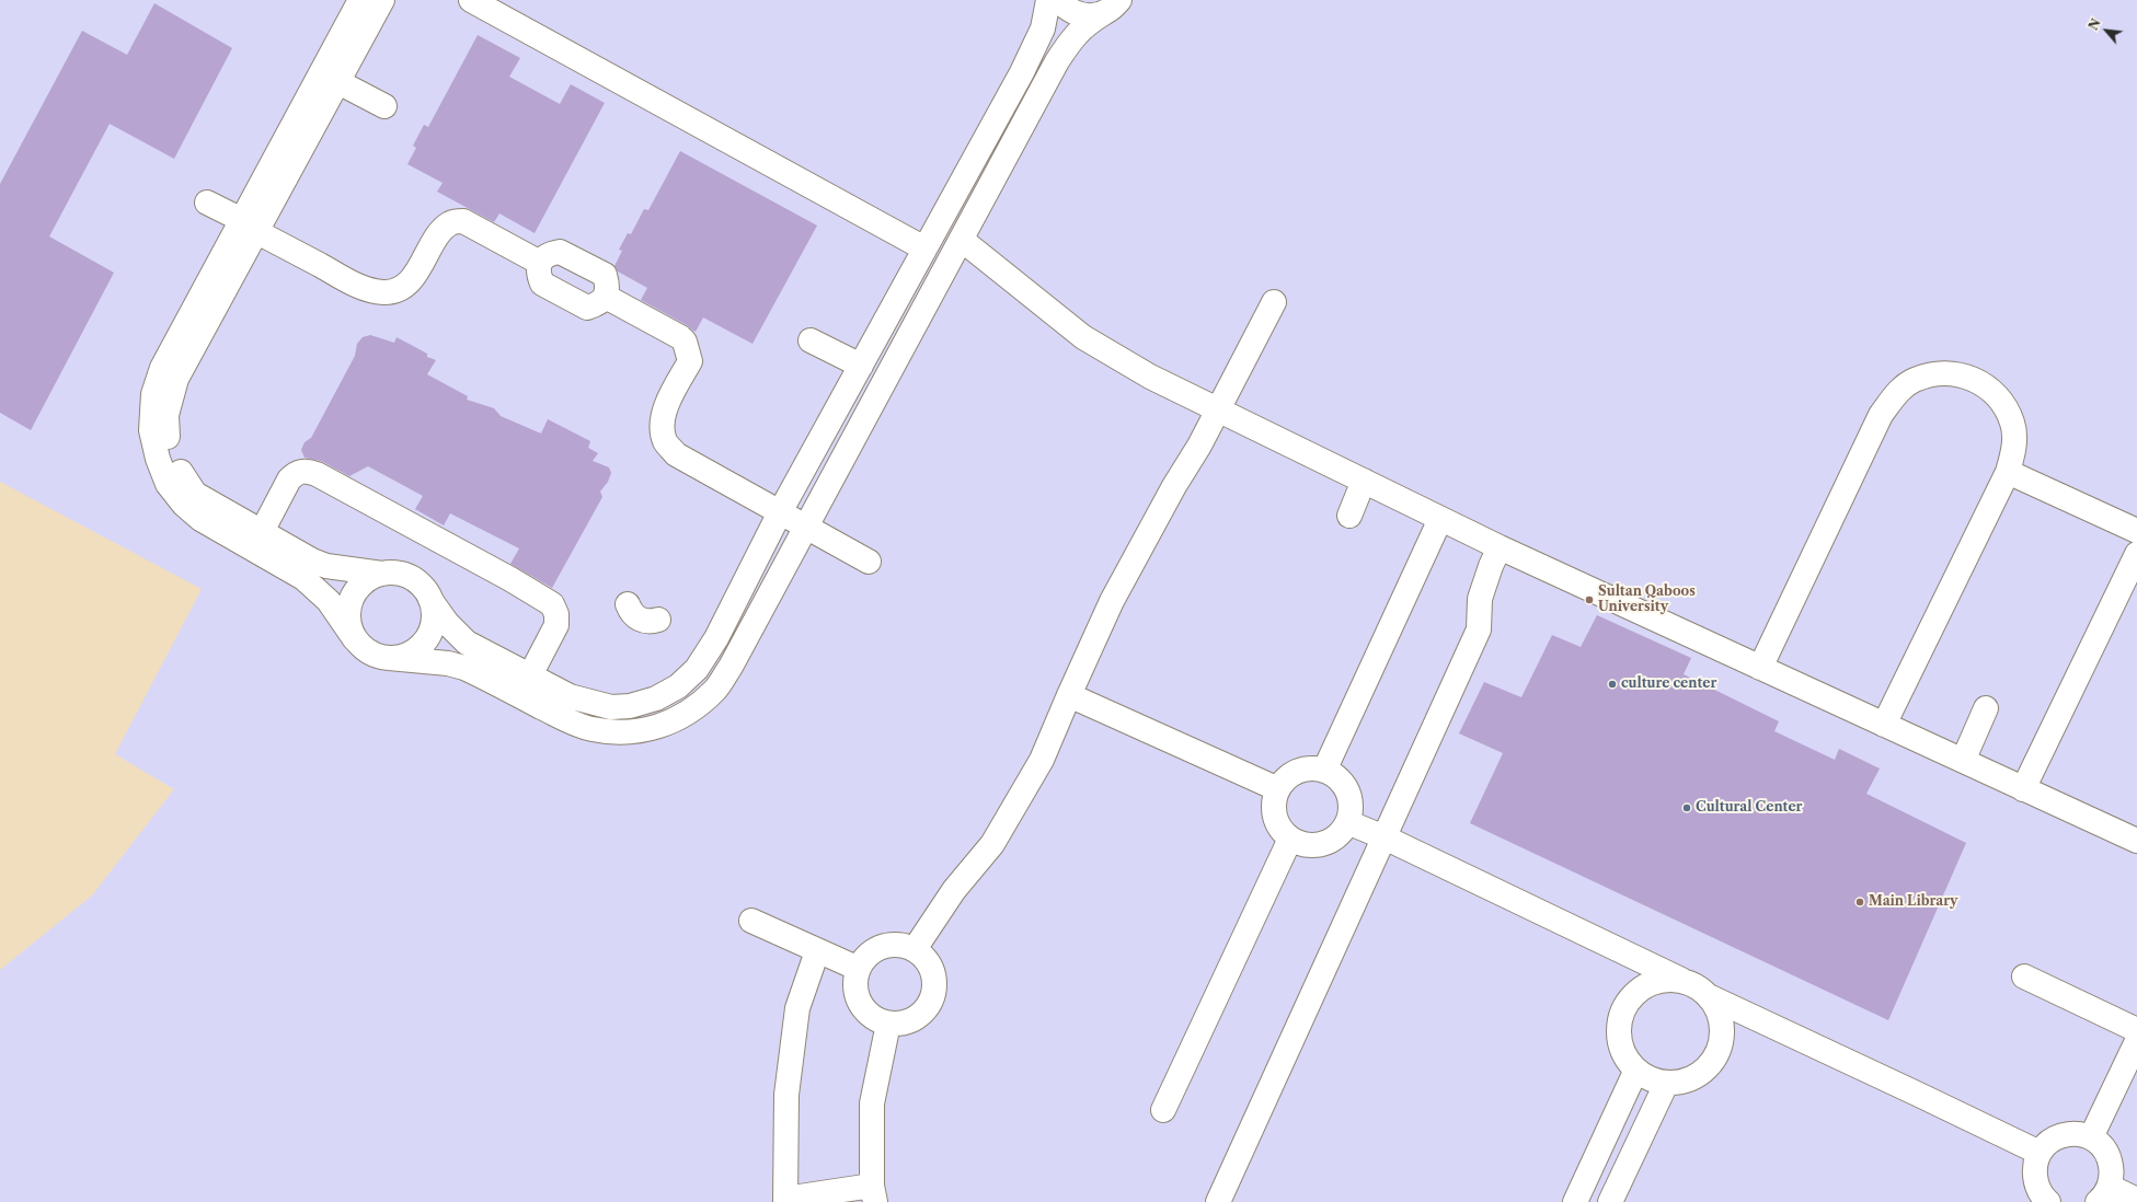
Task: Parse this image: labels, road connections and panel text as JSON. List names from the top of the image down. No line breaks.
{"places":["Sultan Qaboos University","culture center","Cultural Center","Main Library"],"north":"top left"}
